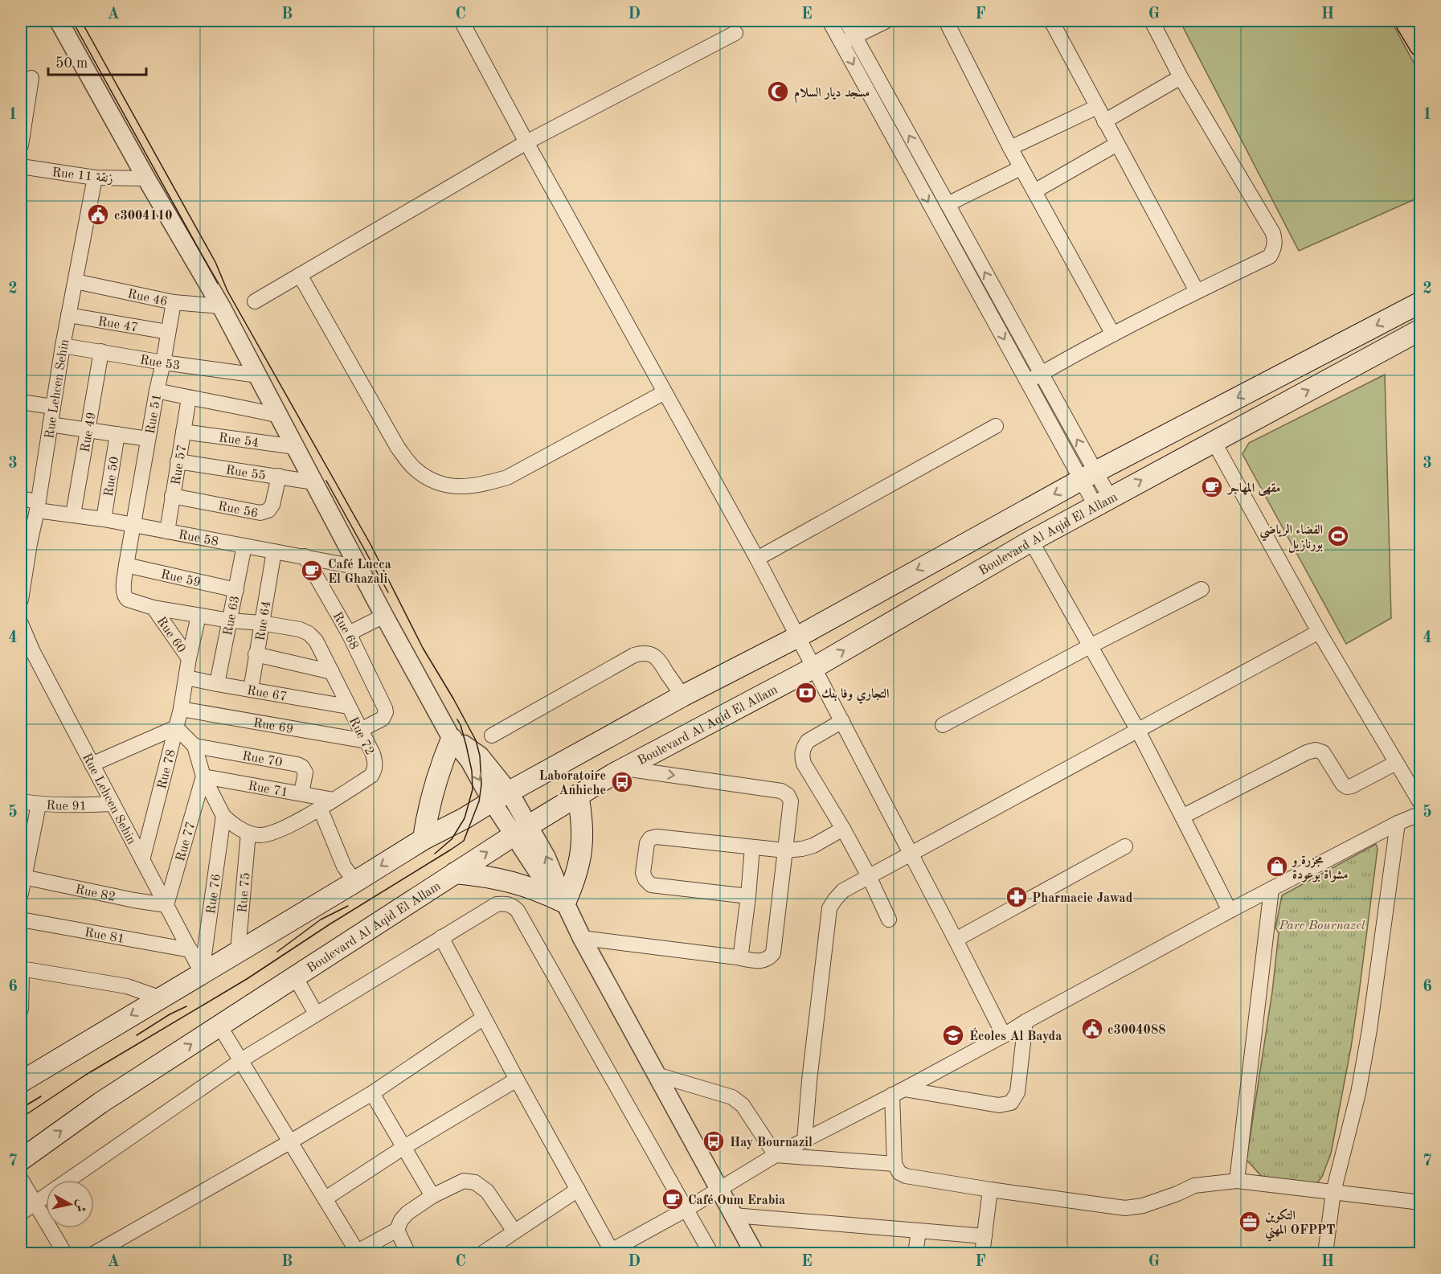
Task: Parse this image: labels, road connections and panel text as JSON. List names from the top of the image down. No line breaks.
{"streets":{"main road":["Boulevard Al Aqid El Allam"],"street":["Rue 11 زنقة","Rue 46","Rue 47","Rue 53","Rue Lehcen Sehin","Rue 51","Rue 49","Rue 54","Rue 57","Rue 55","Rue 50","Rue 56","Rue 58","Rue 59","Rue 63","Rue 64","Rue 68","Rue 60","Rue 67","Rue 69","Rue 72","Rue 70","Rue 78","Rue 71","Rue 91","Rue 77","Rue 82","Rue 75","Rue 76","Rue 81"]},"crossings":[["Rue 11 زنقة","Rue Lehcen Sehin"],["Rue 46","Rue Lehcen Sehin"],["Rue 46","Rue 51"],["Rue 47","Rue Lehcen Sehin"],["Rue 47","Rue 51"],["Rue 53","Rue Lehcen Sehin"],["Rue 53","Rue 51"],["Rue 53","Rue 49"],["Rue Lehcen Sehin","Rue 58"],["Rue Lehcen Sehin","Rue 78"],["Rue Lehcen Sehin","Rue 91"],["Rue Lehcen Sehin","Rue 77"],["Rue Lehcen Sehin","Rue 82"],["Rue Lehcen Sehin","Rue 76"],["Rue Lehcen Sehin","Rue 81"],["Rue 51","Rue 58"],["Rue 51","Rue 60"],["Rue 49","Rue 58"],["Rue 54","Rue 57"],["Rue 57","Rue 55"],["Rue 57","Rue 56"],["Rue 57","Rue 58"],["Rue 55","Rue 56"],["Rue 50","Rue 58"],["Rue 58","Rue 63"],["Rue 58","Rue 64"],["Rue 58","Rue 68"],["Rue 58","Rue 60"],["Rue 59","Rue 63"],["Rue 59","Rue 60"],["Rue 63","Rue 67"],["Rue 64","Rue 67"],["Rue 64","Rue 72"],["Rue 68","Rue 69"],["Rue 68","Rue 72"],["Rue 60","Rue 67"],["Rue 60","Rue 78"],["Rue 67","Rue 72"],["Rue 67","Rue 78"],["Rue 69","Rue 72"],["Rue 69","Rue 78"],["Rue 72","Rue 71"],["Rue 72","Rue 75"],["Rue 70","Rue 71"],["Rue 71","Rue 77"],["Rue 77","Rue 82"]],"parks":["Parc Bournazel"],"places":{"mosque":["مسجد ديار السلام"],"public building":["c3004110","c3004088"],"cafe":["مقهى المهاجر","Café Lucca El Ghazali","Café Oum Erabia"],"sports":["الفضاء الرياضي بورنازيل"],"bank":["التجاري وفا بنك"],"bus stop":["Laboratoire Anhiche","Hay Bournazil"],"shop":["مجزرة و مشواة بوعودة"],"pharmacy":["Pharmacie Jawad"],"school or university":["Écoles Al Bayda"],"office":["التكوين المهني OFPPT"]},"scale_bar":"50 m","north":"right","grid":{"columns":["A","B","C","D","E","F","G","H"],"rows":["1","2","3","4","5","6","7"]}}
